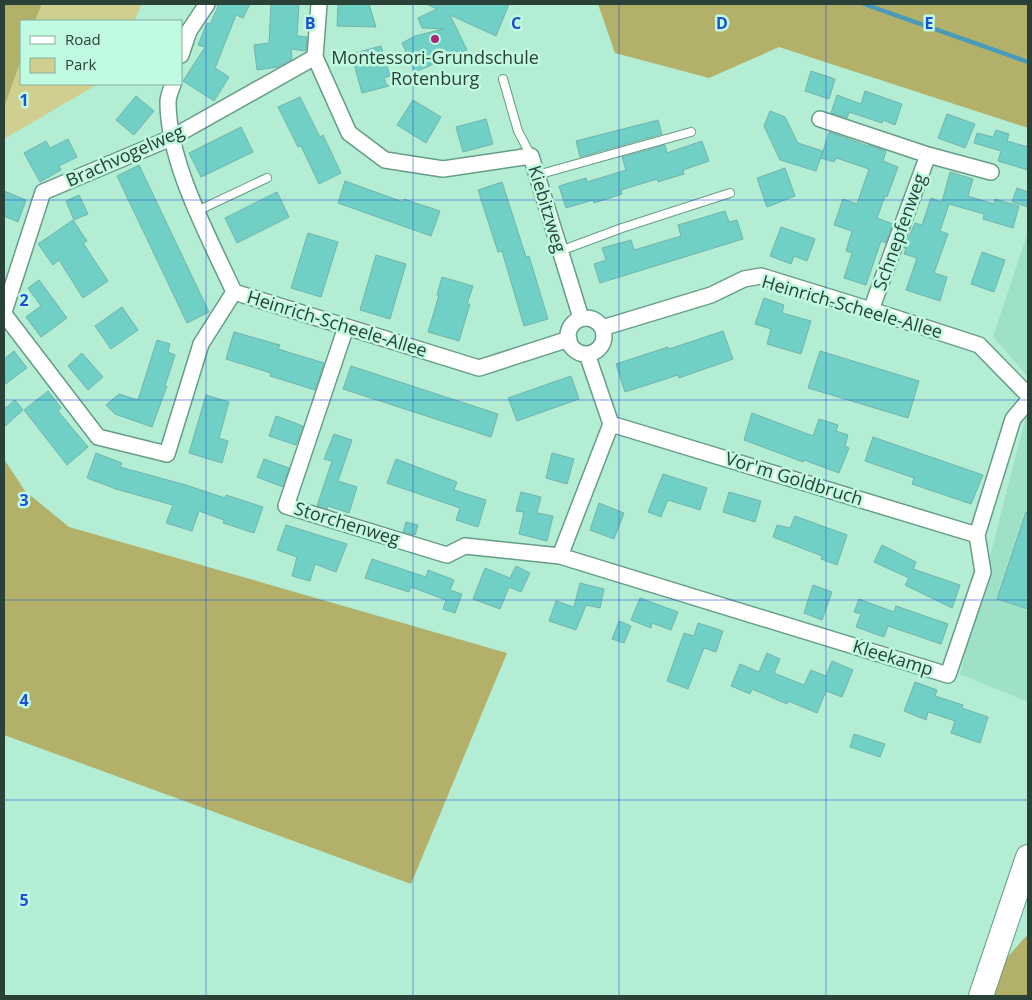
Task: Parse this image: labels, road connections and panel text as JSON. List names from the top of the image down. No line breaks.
{"streets":{"street":["Brachvogelweg","Kiebitzweg","Schnepfenweg","Heinrich-Scheele-Allee","Vor'm Goldbruch","Storchenweg","Kleekamp"]},"crossings":[["Brachvogelweg","Kiebitzweg"],["Brachvogelweg","Heinrich-Scheele-Allee"],["Kiebitzweg","Heinrich-Scheele-Allee"],["Schnepfenweg","Heinrich-Scheele-Allee"],["Heinrich-Scheele-Allee","Storchenweg"],["Vor'm Goldbruch","Kleekamp"],["Storchenweg","Kleekamp"]],"places":["Montessori-Grundschule Rotenburg"],"legend":["Road","Park"],"grid":{"columns":["B","C","D","E"],"rows":["1","2","3","4","5"]}}
